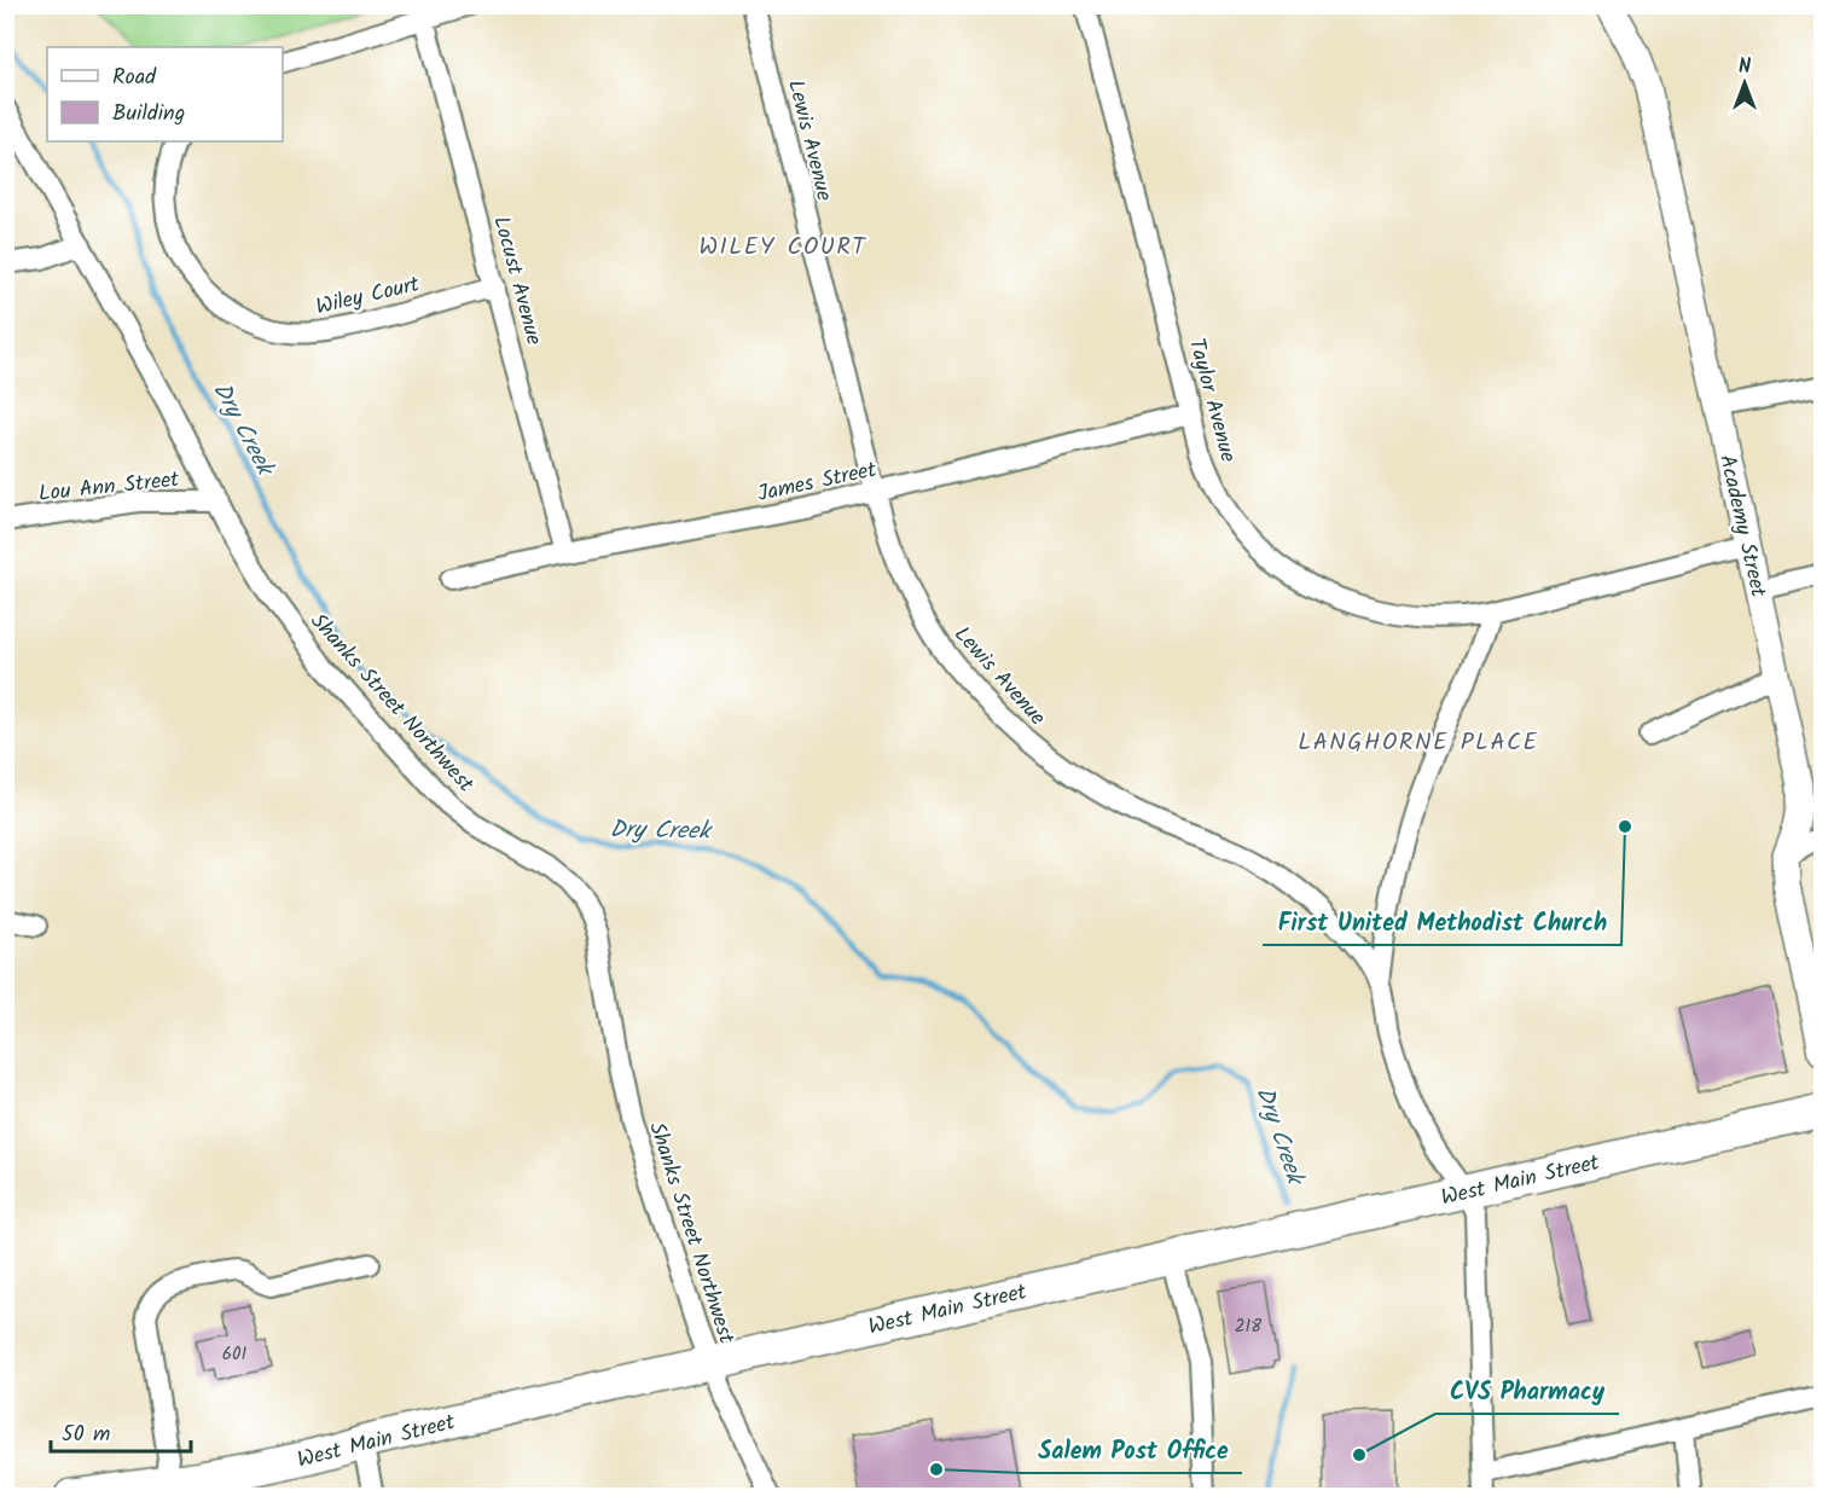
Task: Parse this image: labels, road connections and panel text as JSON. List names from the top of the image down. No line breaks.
{"streets":{"main road":["West Main Street"],"street":["Lewis Avenue","Locust Avenue","Wiley Court","Taylor Avenue","James Street","Lou Ann Street","Academy Street","Shanks Street Northwest"]},"crossings":[["Lewis Avenue","James Street"],["Lewis Avenue","West Main Street"],["Locust Avenue","Wiley Court"],["Locust Avenue","James Street"],["Taylor Avenue","James Street"],["Taylor Avenue","Academy Street"],["Lou Ann Street","Shanks Street Northwest"],["Shanks Street Northwest","West Main Street"]],"districts":["WILEY COURT","LANGHORNE PLACE"],"water":["Dry Creek"],"places":["First United Methodist Church","CVS Pharmacy","Salem Post Office"],"house_numbers":["218","601"],"legend":["Road","Building"],"scale_bar":"50 m","north":"top"}
